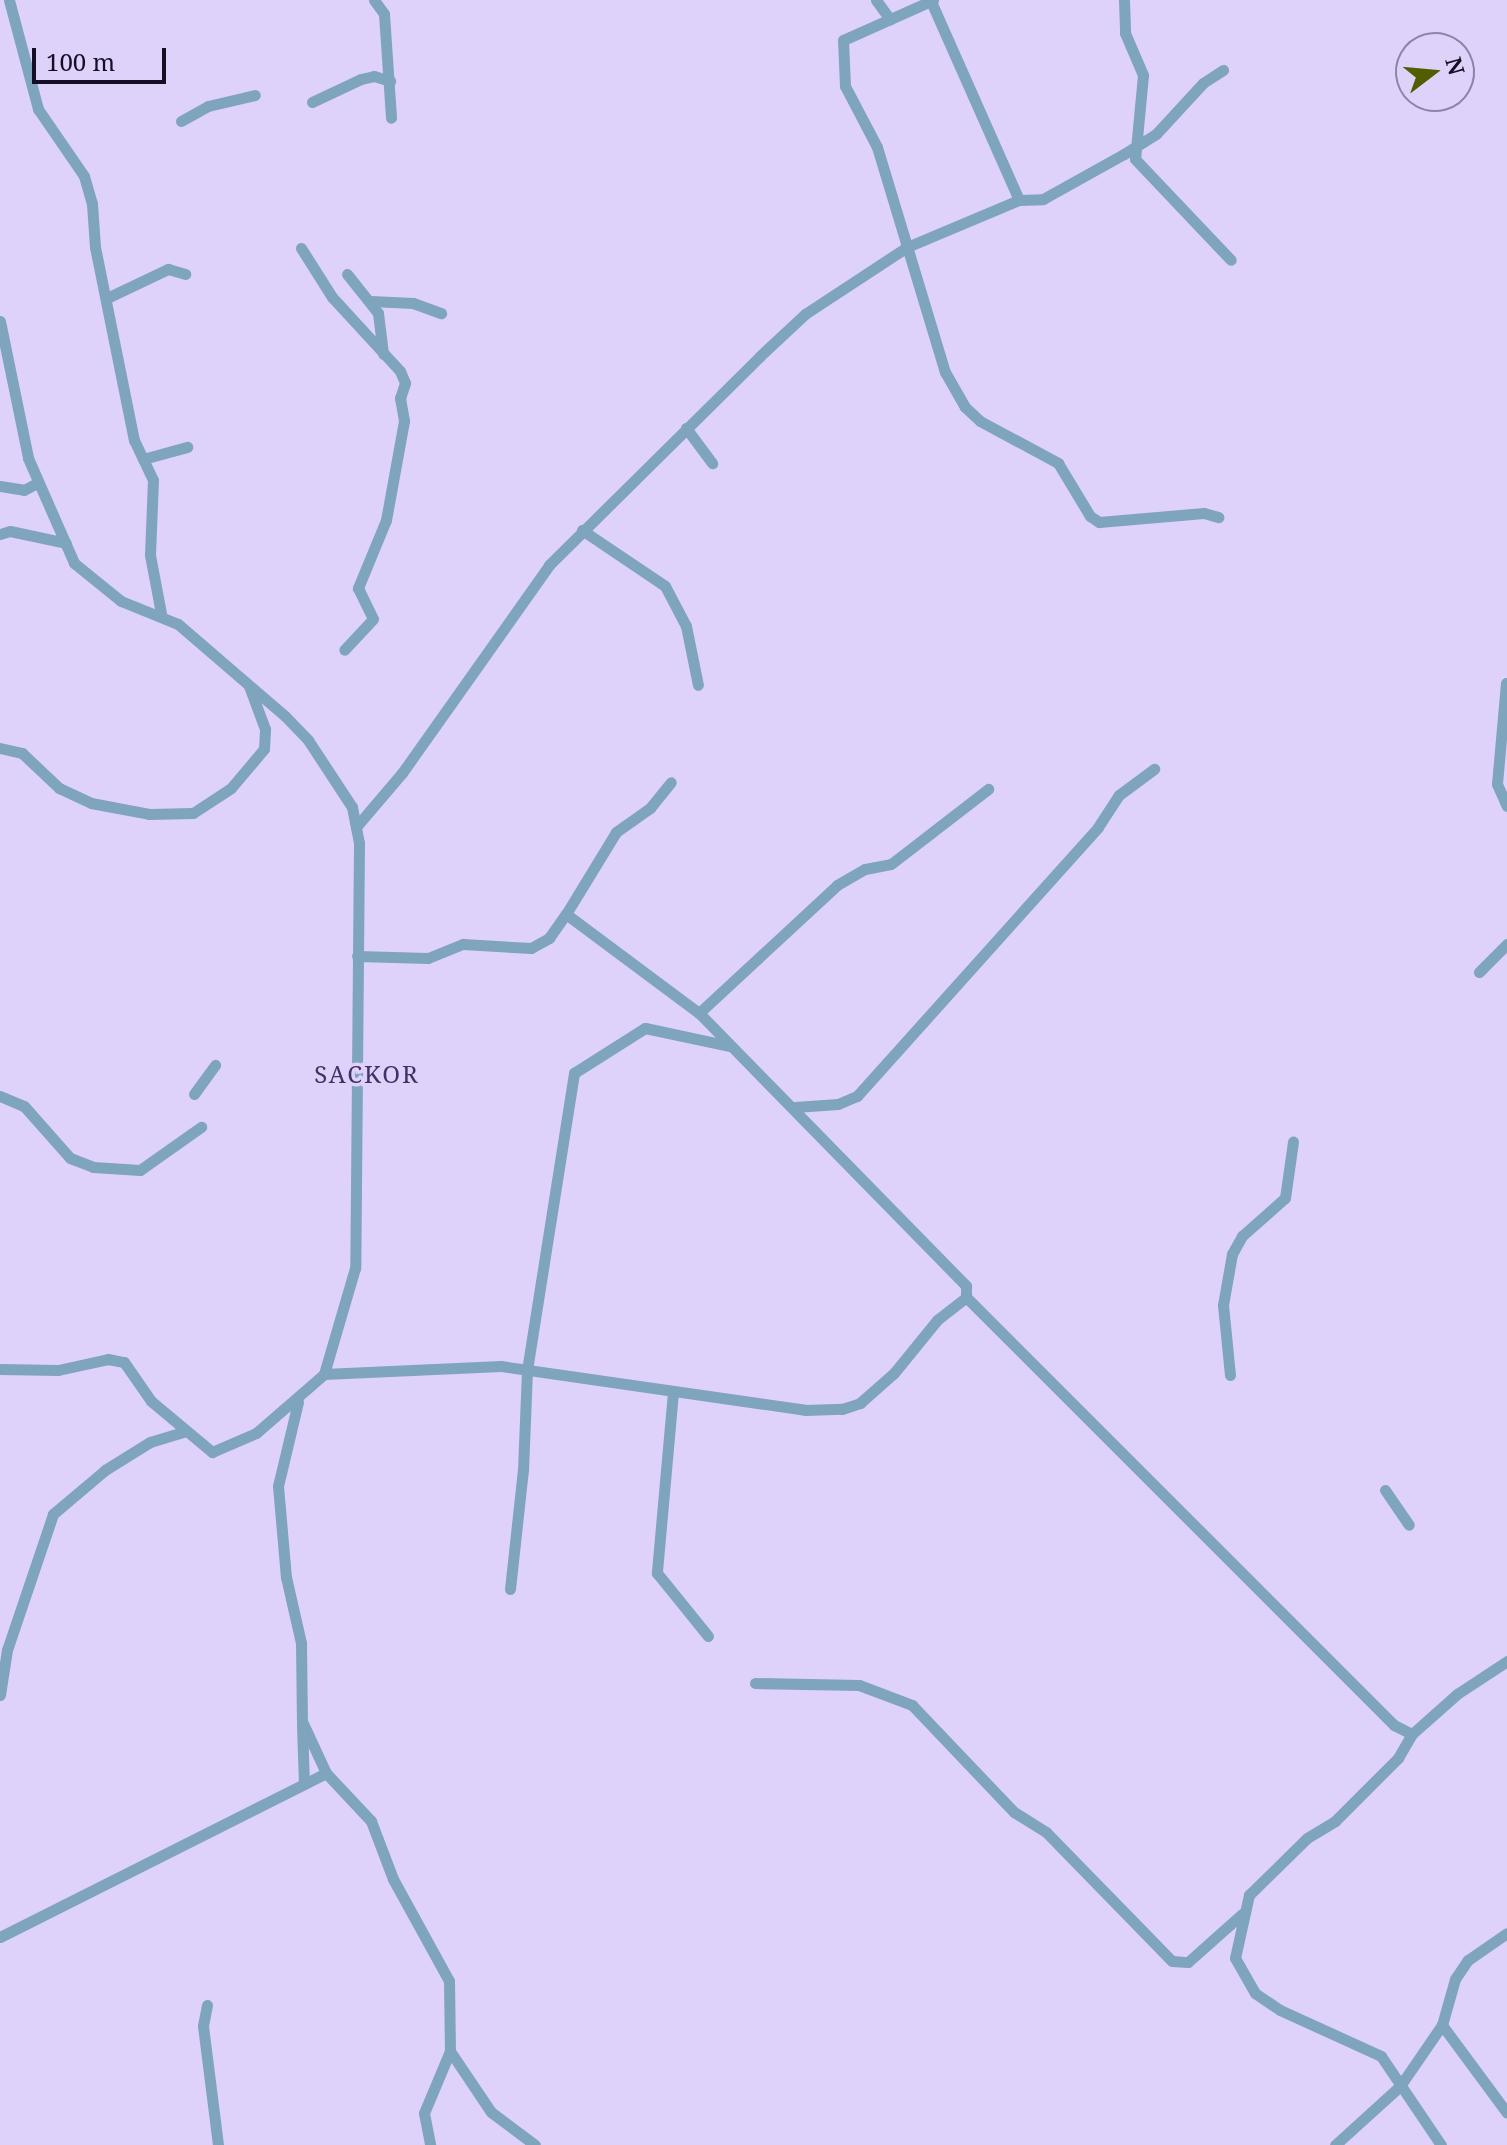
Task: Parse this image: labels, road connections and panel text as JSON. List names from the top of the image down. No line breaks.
{"districts":["SACKOR"],"scale_bar":"100 m","north":"right"}
